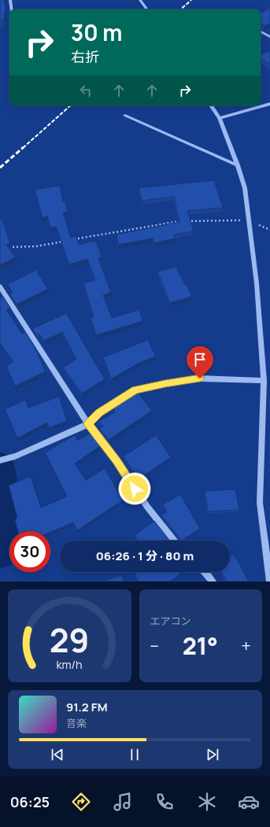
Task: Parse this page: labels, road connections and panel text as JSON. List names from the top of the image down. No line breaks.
{"page":{"turn":["30 m","右折"],"limit":"30","trip":"06:26 · 1 分 · 80 m","tile":"エアコン","heat":["−","21°","+"],"song":["91.2 FM","音楽"],"tabs":"06:25","gauge":["29","km/h"]}}
